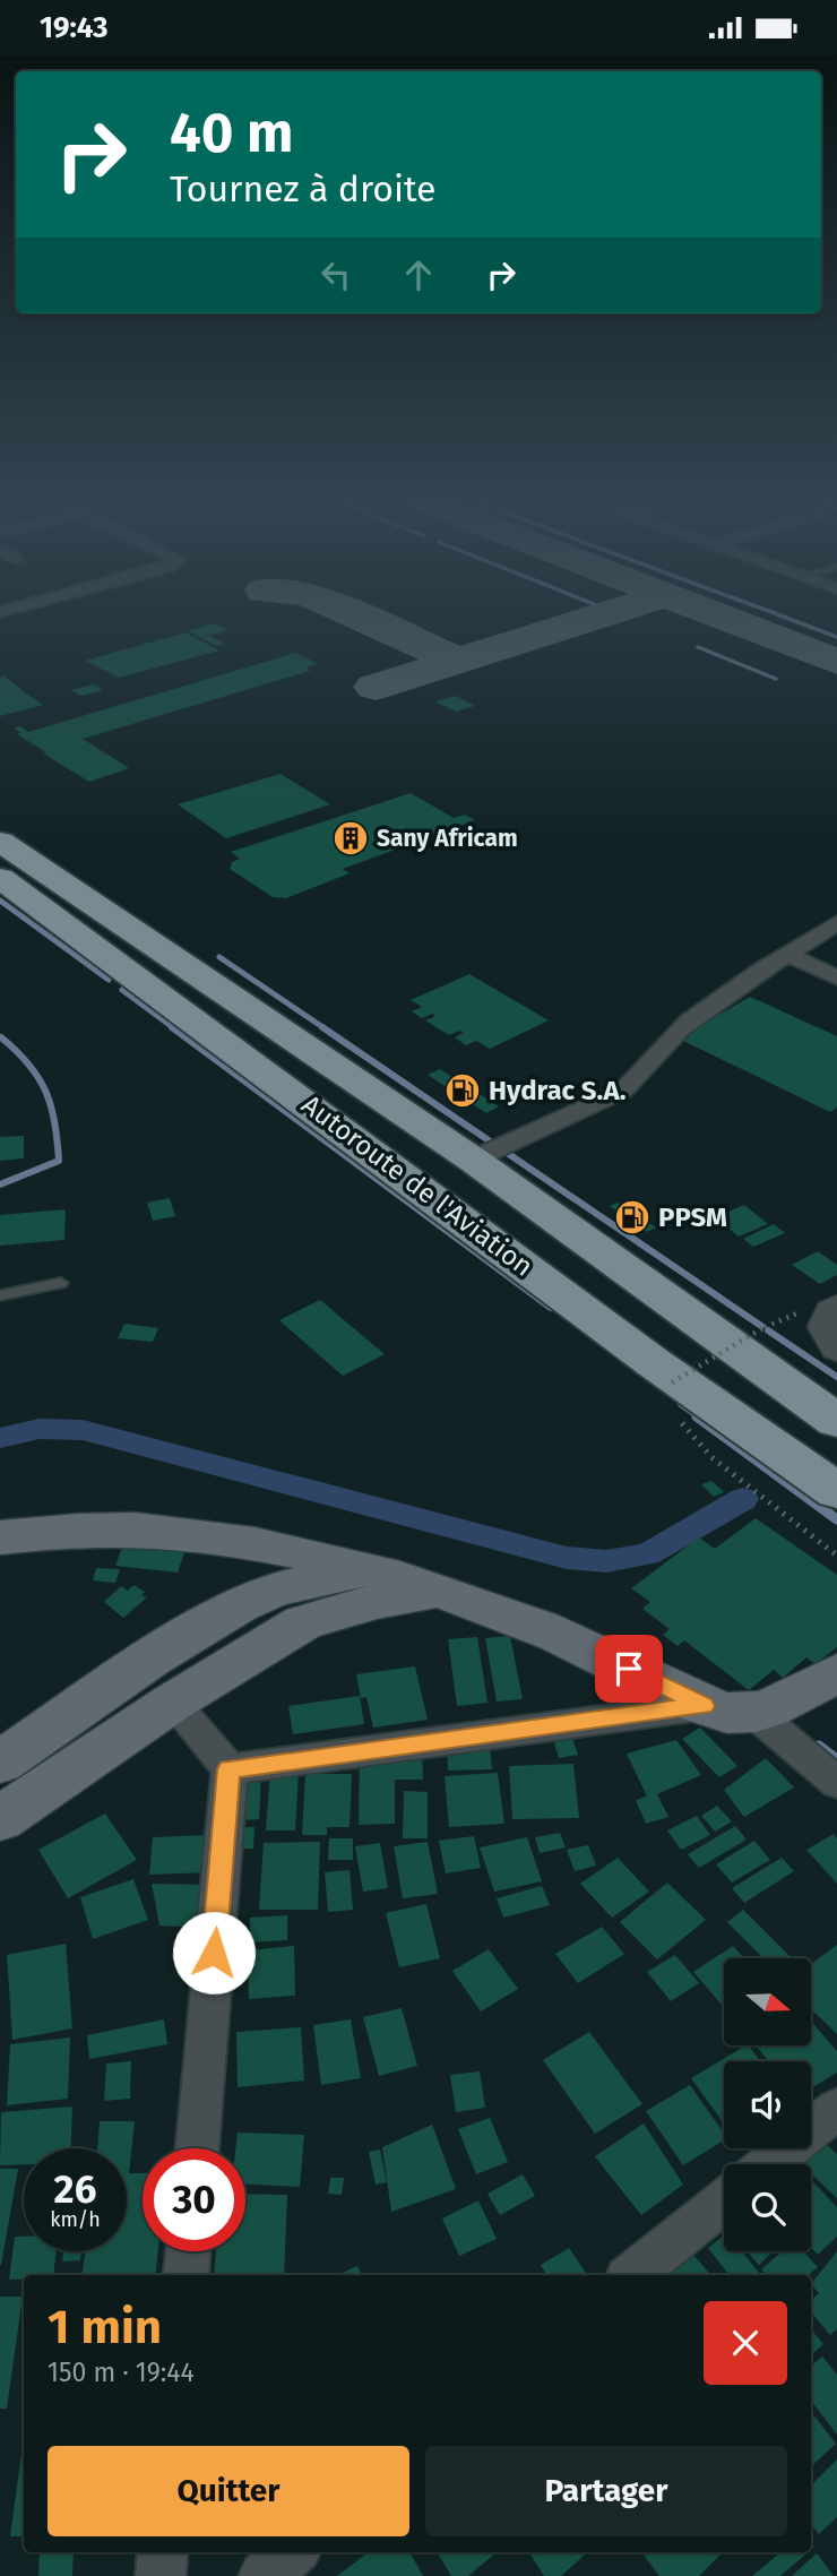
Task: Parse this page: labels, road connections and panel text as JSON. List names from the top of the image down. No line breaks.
{"streets":{"highway":["Autoroute de l'Aviation"]},"places":{"building":["Sany Africam"],"fuel station":["Hydrac S.A.","PPSM"]},"north":"right","page":{"status":"19:43","turn":["40 m","Tournez à droite"],"speed":"26 km/h","limit":"30","heading":["1 min","150 m · 19:44"],"buttons":["Quitter","Partager"]}}
